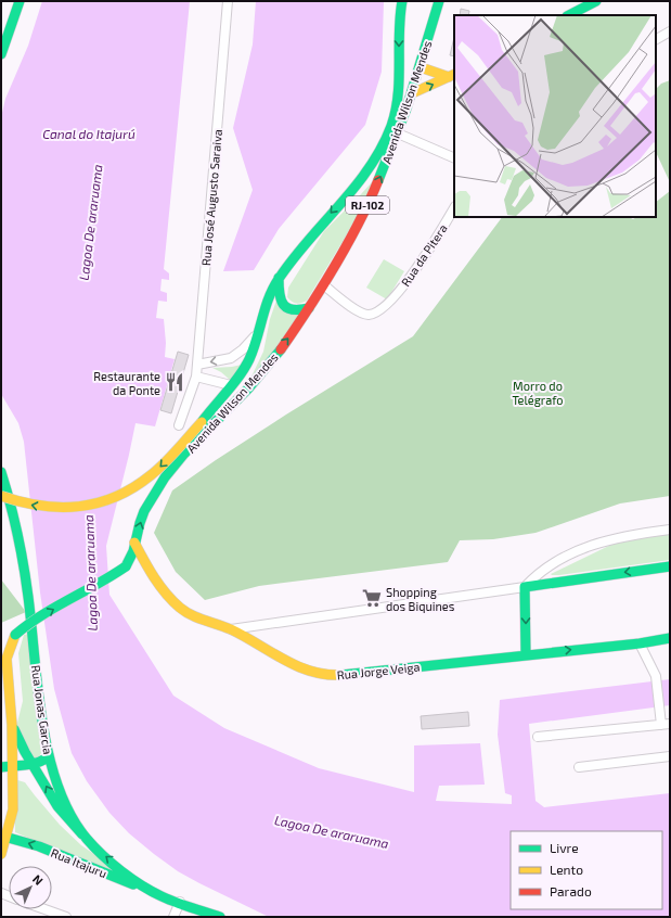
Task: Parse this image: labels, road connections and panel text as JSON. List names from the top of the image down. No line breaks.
{"streets":{"main road":["Avenida Wilson Mendes","RJ-102","Rua Jorge Veiga","Rua Jonas Garcia","Rua Itajuru"],"street":["Rua José Augusto Saraiva","Rua da Pitera"]},"crossings":[["Avenida Wilson Mendes","Rua da Pitera"],["Avenida Wilson Mendes","Rua Jorge Veiga"],["Rua Jonas Garcia","Rua Itajuru"]],"one_way":["Rua Itajuru"],"water":["Canal do Itajurú","Lagoa De araruama"],"parks":["Morro do Telégrafo"],"places":{"restaurant":["Restaurante da Ponte"],"supermarket":["Shopping dos Biquines"]},"legend":["Livre","Lento","Parado"],"north":"top right"}
